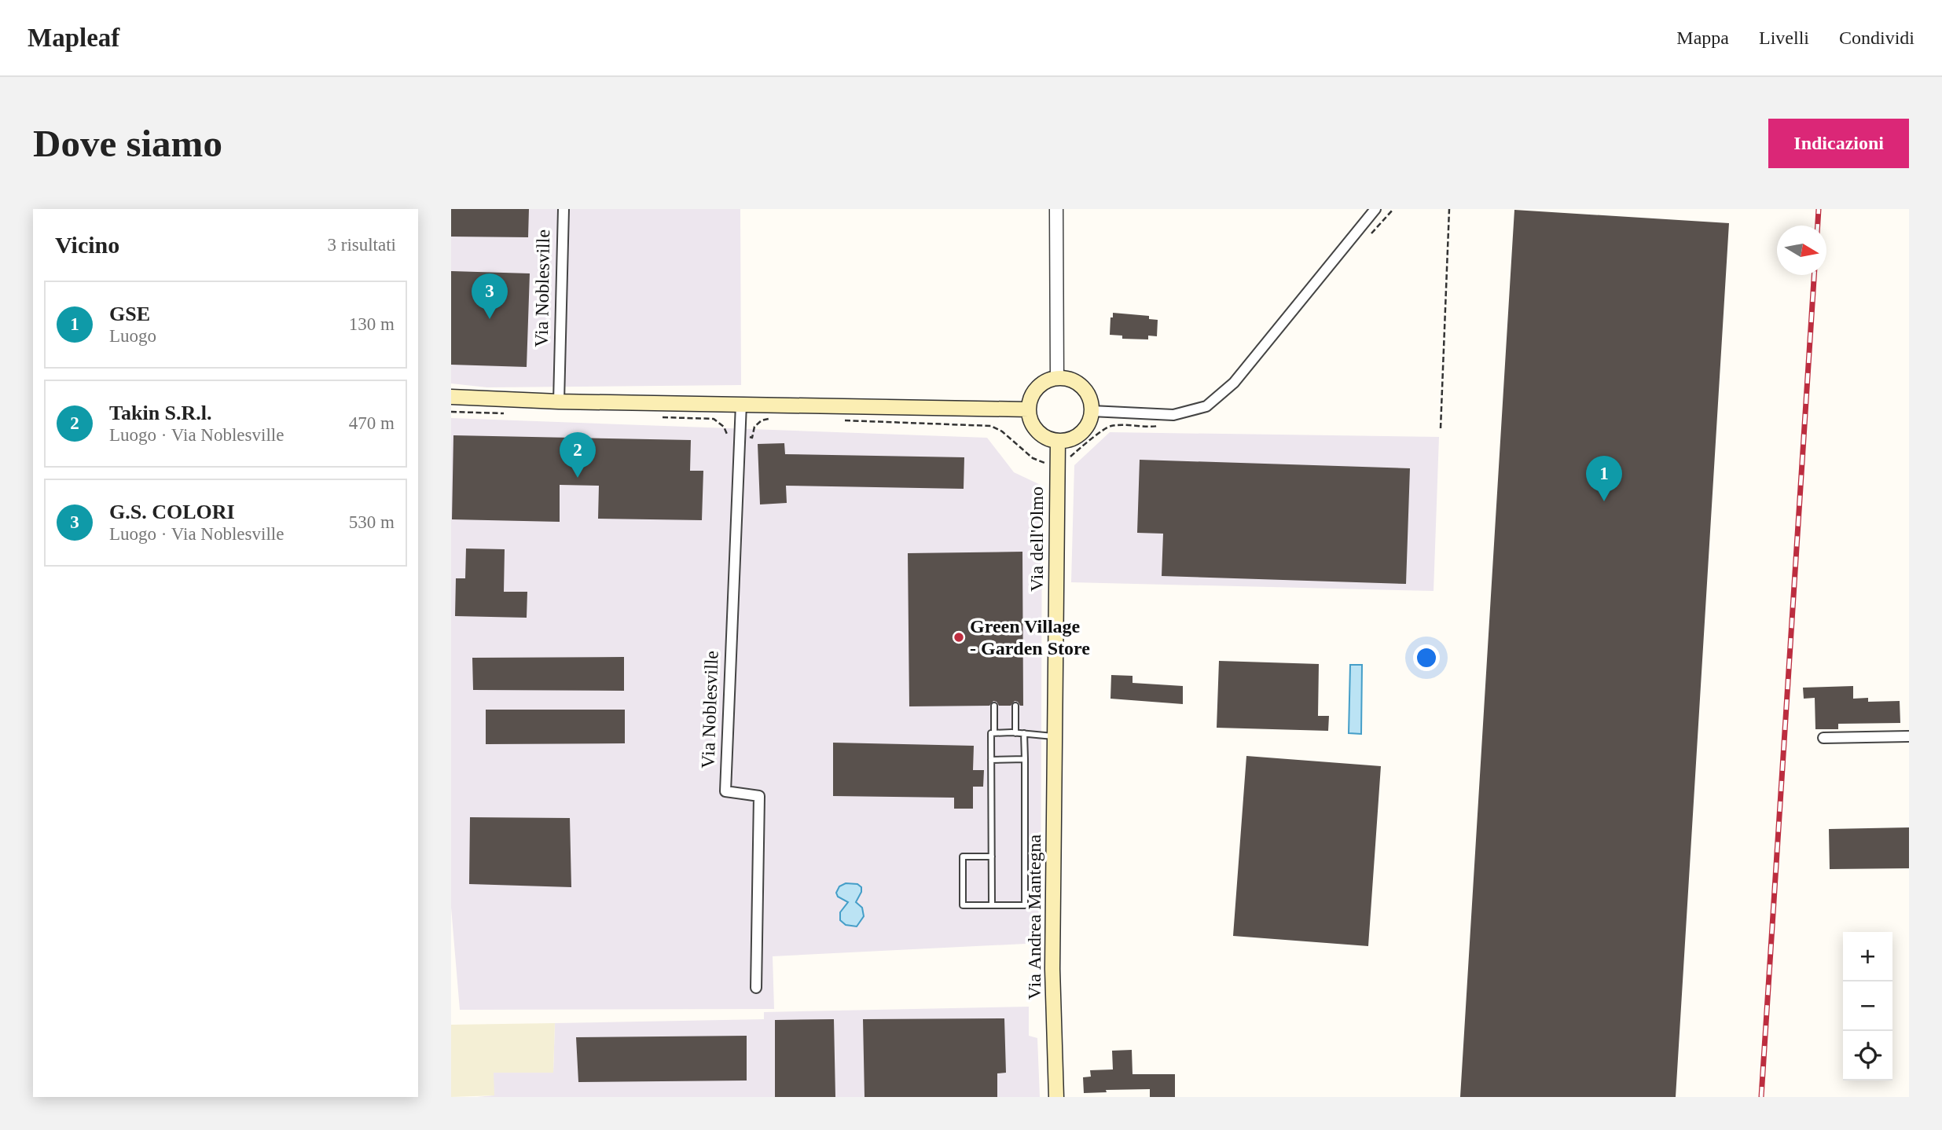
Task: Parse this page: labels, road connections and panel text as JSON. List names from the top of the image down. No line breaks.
{"streets":{"main road":["Via dell'Olmo","Via Andrea Mantegna"],"street":["Via Noblesville"]},"crossings":[["Via dell'Olmo","Via Andrea Mantegna"]],"places":["Green Village - Garden Store"],"north":"right","page":{"header":"Mapleaf","nav":["Mappa","Livelli","Condividi"],"buttons":"Indicazioni","title":"Dove siamo","heading":["Vicino","3 risultati"],"pins":["3","2","1"],"list":[{"mark":"1","name":"GSE","note":"Luogo","value":"130 m"},{"mark":"2","name":"Takin S.R.l.","note":"Luogo · Via Noblesville","value":"470 m"},{"mark":"3","name":"G.S. COLORI","note":"Luogo · Via Noblesville","value":"530 m"}],"map_buttons":["+","−"]}}
